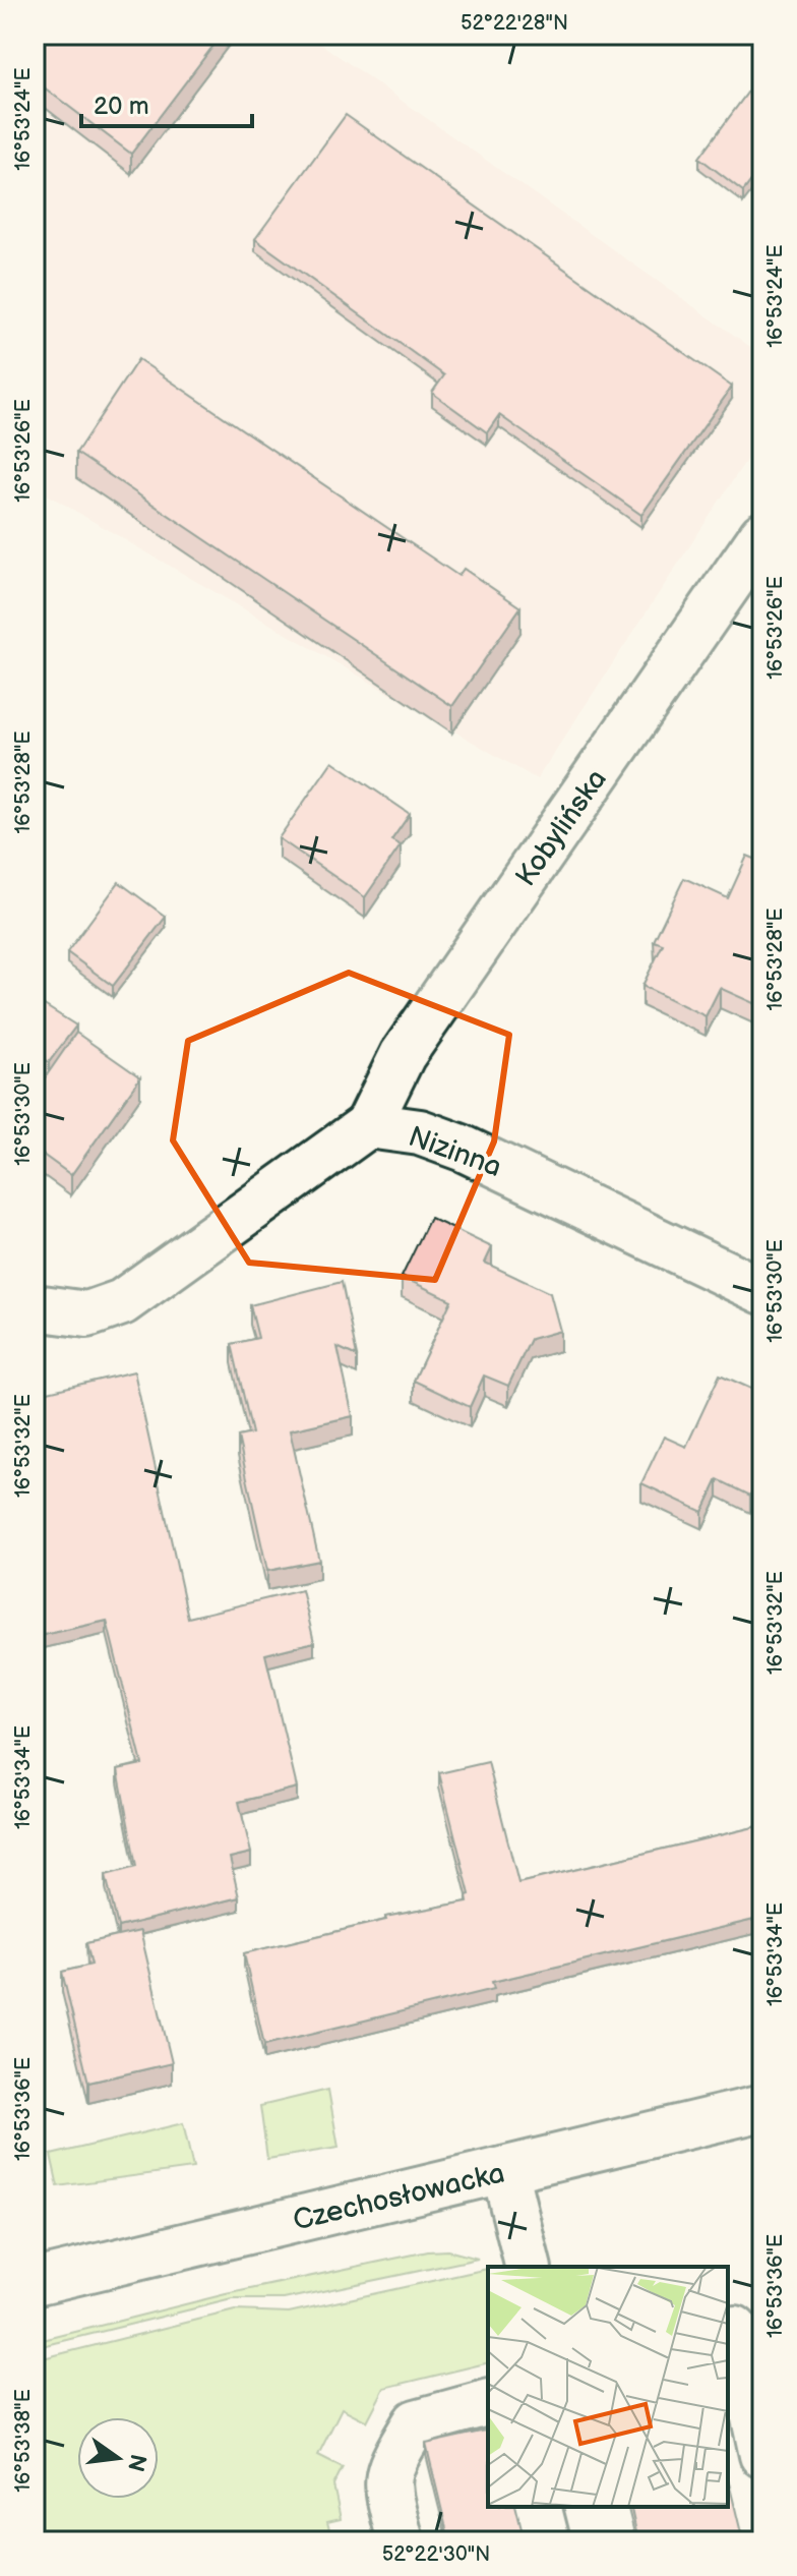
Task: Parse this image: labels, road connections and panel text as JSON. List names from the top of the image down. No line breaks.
{"streets":{"street":["Kobylińska","Nizinna","Czechosłowacka"]},"crossings":[["Kobylińska","Nizinna"]],"scale_bar":"20 m","north":"right","coordinates":["52°22'28\"N","16°53'24\"E","16°53'26\"E","16°53'28\"E","16°53'30\"E","16°53'32\"E","16°53'34\"E","16°53'36\"E","16°53'38\"E","52°22'30\"N"]}
